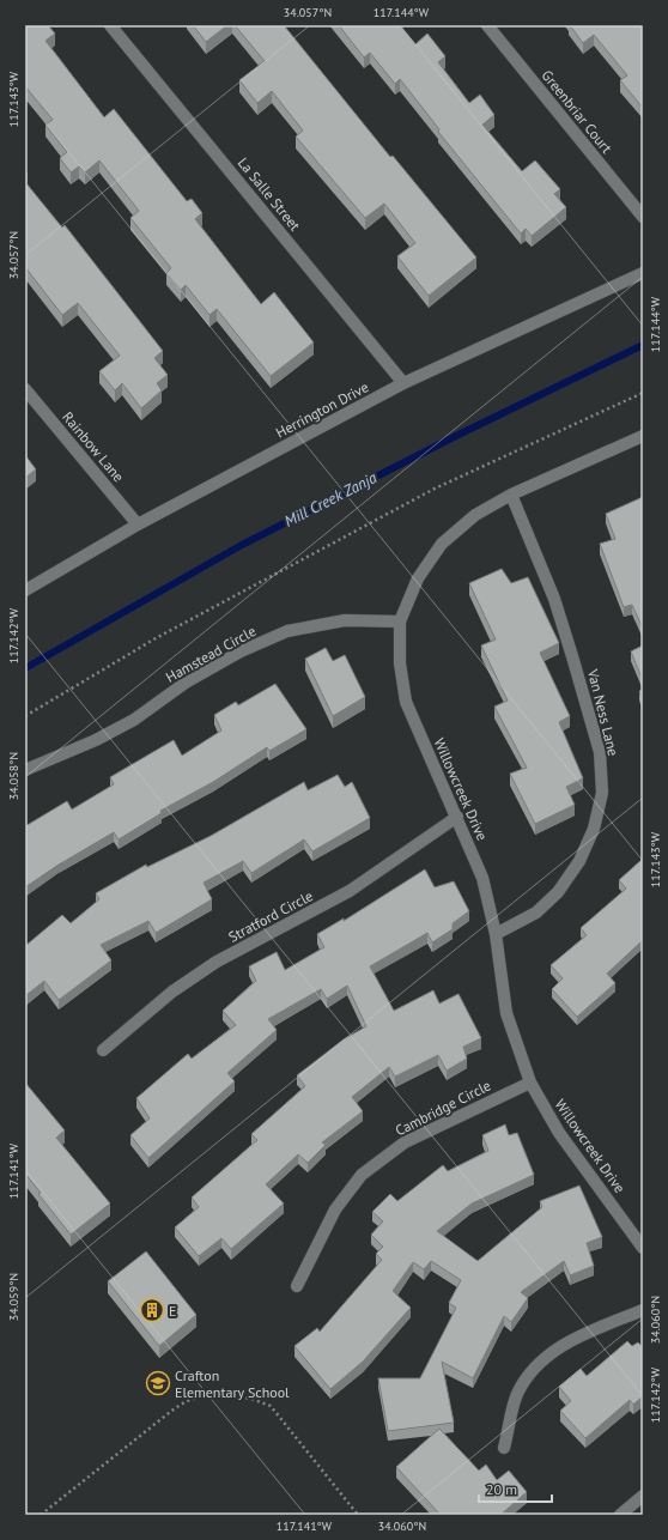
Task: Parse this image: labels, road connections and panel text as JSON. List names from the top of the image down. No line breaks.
{"streets":{"street":["Greenbriar Court","La Salle Street","Herrington Drive","Rainbow Lane","Hamstead Circle","Van Ness Lane","Willowcreek Drive","Stratford Circle","Cambridge Circle"]},"crossings":[["La Salle Street","Herrington Drive"],["Herrington Drive","Rainbow Lane"],["Hamstead Circle","Willowcreek Drive"],["Van Ness Lane","Willowcreek Drive"],["Willowcreek Drive","Stratford Circle"],["Willowcreek Drive","Cambridge Circle"]],"water":["Mill Creek Zanja"],"places":{"building":["E"],"school or university":["Crafton Elementary School"]},"scale_bar":"20 m","coordinates":["34.057°N","117.144°W","117.143°W","117.142°W","34.058°N","117.141°W","34.059°N","34.060°N"]}
